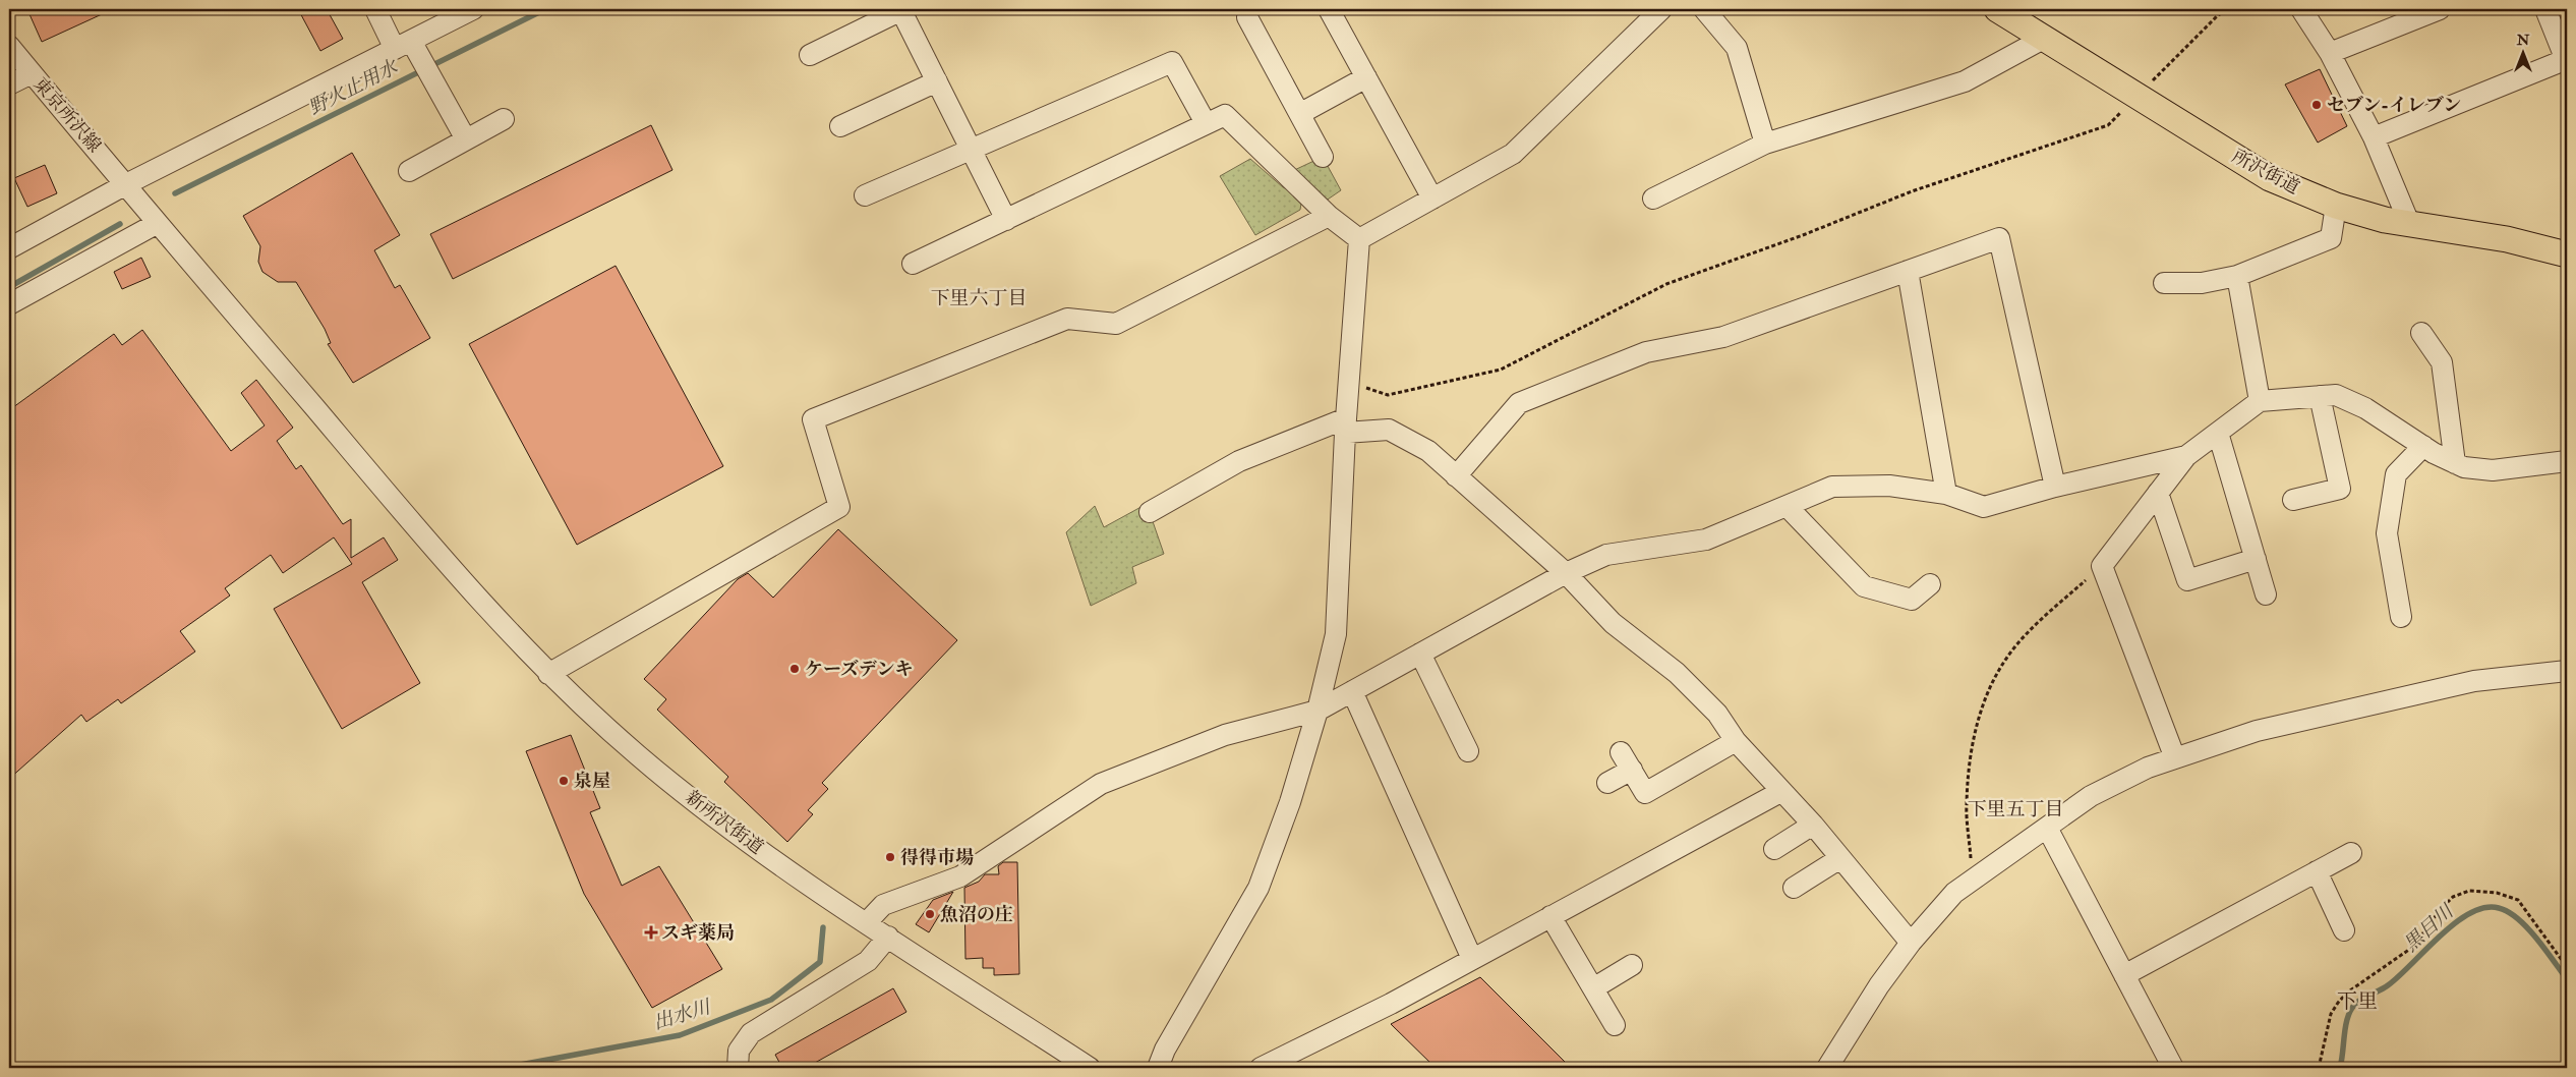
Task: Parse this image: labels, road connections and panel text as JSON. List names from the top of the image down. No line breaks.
{"streets":{"main road":["所沢街道"],"street":["東京所沢線","新所沢街道"]},"crossings":[["東京所沢線","新所沢街道"]],"districts":["下里六丁目","下里五丁目","下里"],"water":["野火止用水","黒目川","出水川"],"places":{"other":["セブン-イレブン","ケーズデンキ","泉屋","得得市場","魚沼の庄"],"health":["スギ薬局"]},"north":"top"}
